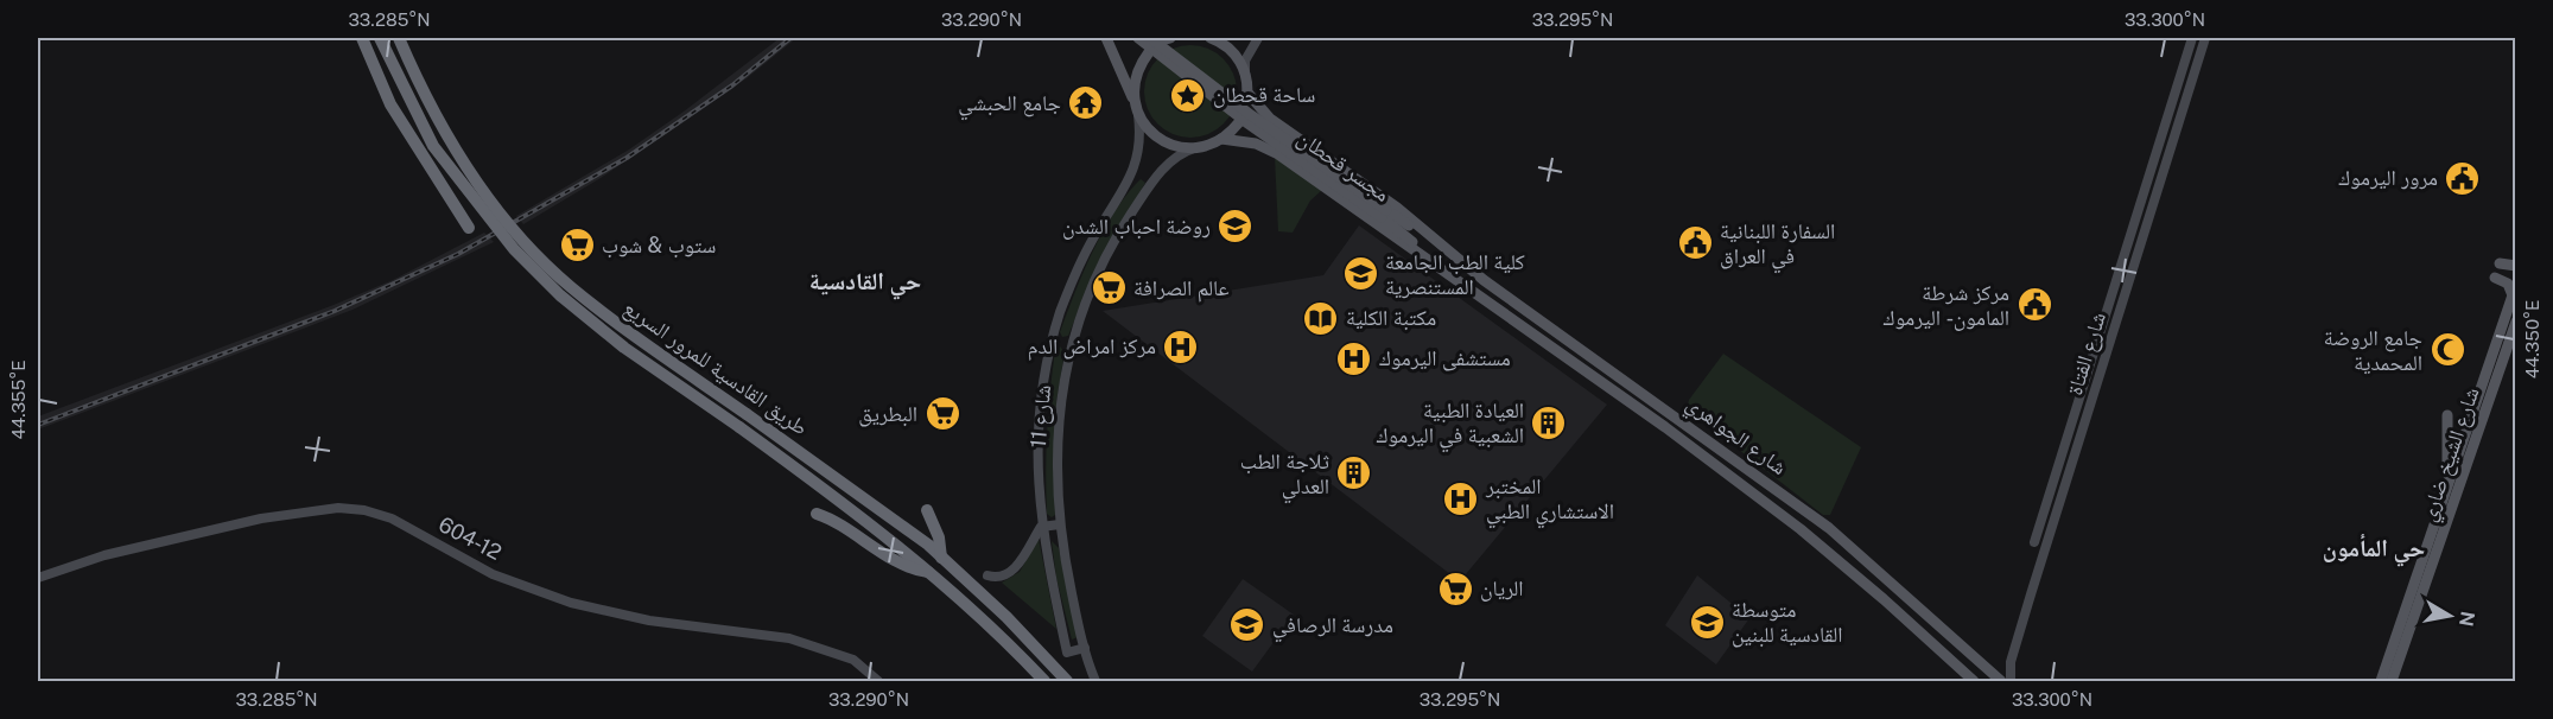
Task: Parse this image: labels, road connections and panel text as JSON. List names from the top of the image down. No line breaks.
{"streets":{"highway":["طريق القادسية للمرور السريع"],"main road":["مجسر قحطان","شارع الجواهري","شارع الشيخ ضاري"],"street":["شارع الفتاة","شارع 11","604-12"]},"crossings":[["مجسر قحطان","شارع الجواهري"]],"districts":["حي القادسية","حي المأمون"],"places":{"place":["ساحة قحطان"],"temple":["جامع الحبشي"],"public building":["مرور اليرموك","السفارة اللبنانية في العراق","مركز شرطة المامون - اليرموك"],"school or university":["روضة احباب الشدن","كلية الطب الجامعة المستنصرية","متوسطة القادسية للبنين","مدرسة الرصافي"],"supermarket":["ستوب & شوب","عالم الصرافة","البطريق","الريان"],"library":["مكتبة الكلية"],"hospital":["مركز امراض الدم","مستشفى اليرموك","المختبر الاستشاري الطبي"],"mosque":["جامع الروضة المحمدية"],"building":["العيادة الطبية الشعبية في اليرموك","ثلاجة الطب العدلي"]},"north":"right","coordinates":["33.285°N","33.290°N","33.295°N","33.300°N","44.350°E","44.355°E"]}
